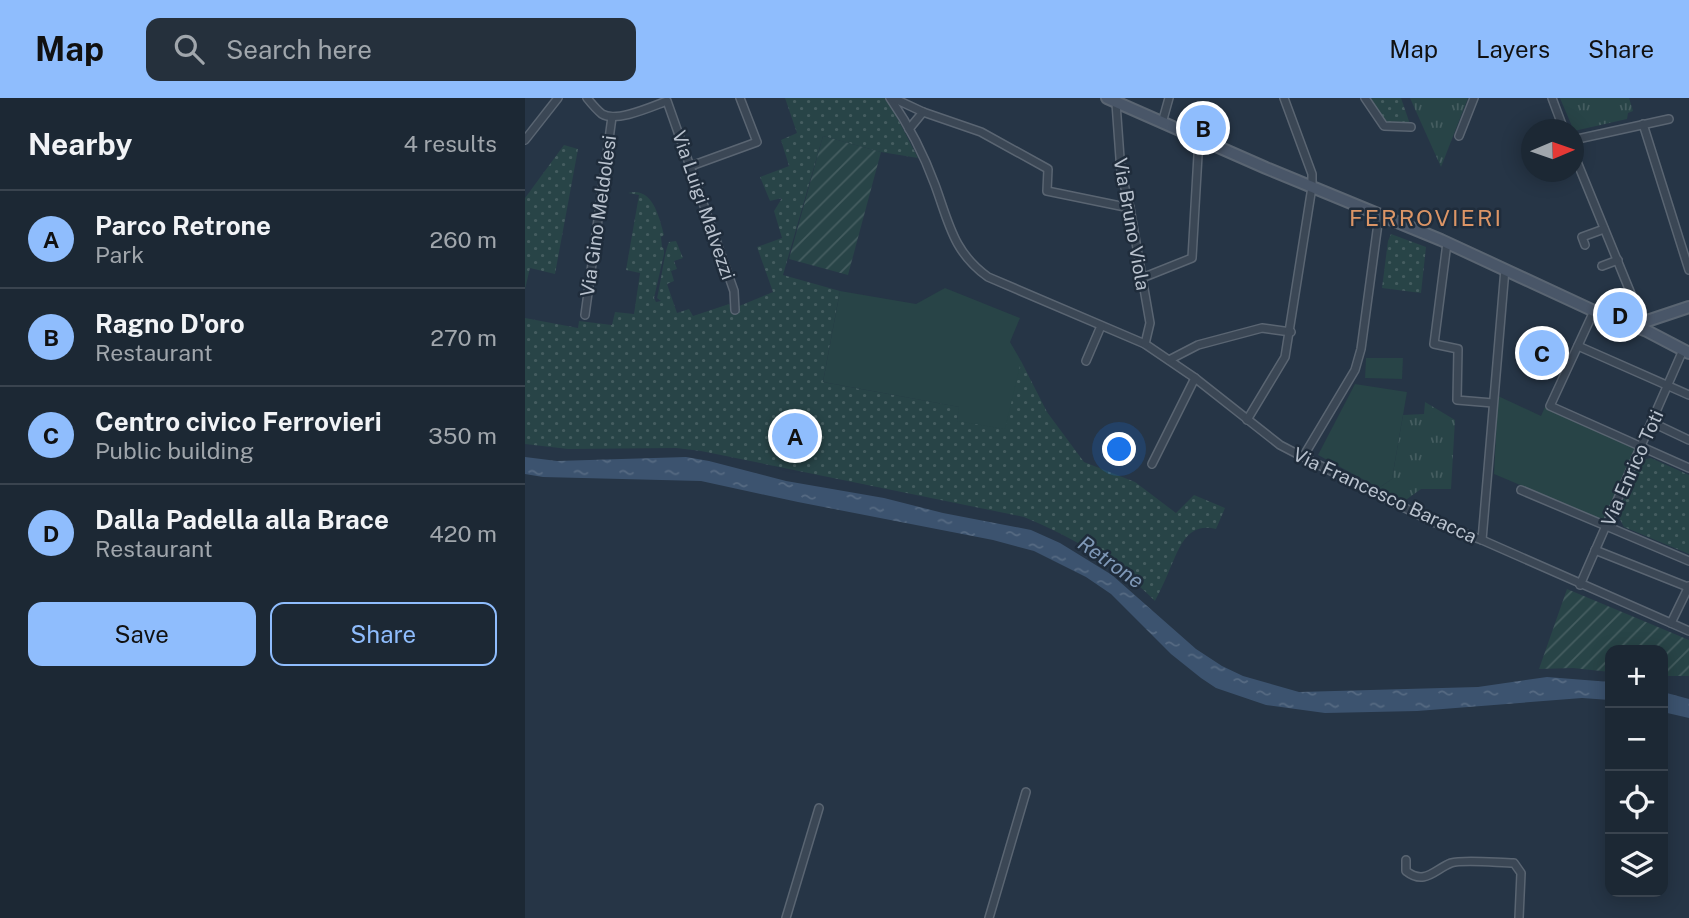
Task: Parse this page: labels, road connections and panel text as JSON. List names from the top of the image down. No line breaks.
{"streets":{"street":["Via Luigi Malvezzi","Via Gino Meldolesi","Via Bruno Viola","Via Enrico Toti","Via Francesco Baracca"]},"crossings":[["Via Luigi Malvezzi","Via Gino Meldolesi"],["Via Bruno Viola","Via Francesco Baracca"],["Via Enrico Toti","Via Francesco Baracca"]],"districts":["FERROVIERI"],"water":["Retrone"],"north":"right","page":{"header":"Map","search":"Search here","nav":["Map","Layers","Share"],"heading":["Nearby","4 results"],"pins":["B","D","C","A"],"list":[{"mark":"A","name":"Parco Retrone","note":"Park","value":"260 m"},{"mark":"B","name":"Ragno D'oro","note":"Restaurant","value":"270 m"},{"mark":"C","name":"Centro civico Ferrovieri","note":"Public building","value":"350 m"},{"mark":"D","name":"Dalla Padella alla Brace","note":"Restaurant","value":"420 m"}],"buttons":["Save","Share"],"map_buttons":["+","−"]}}
